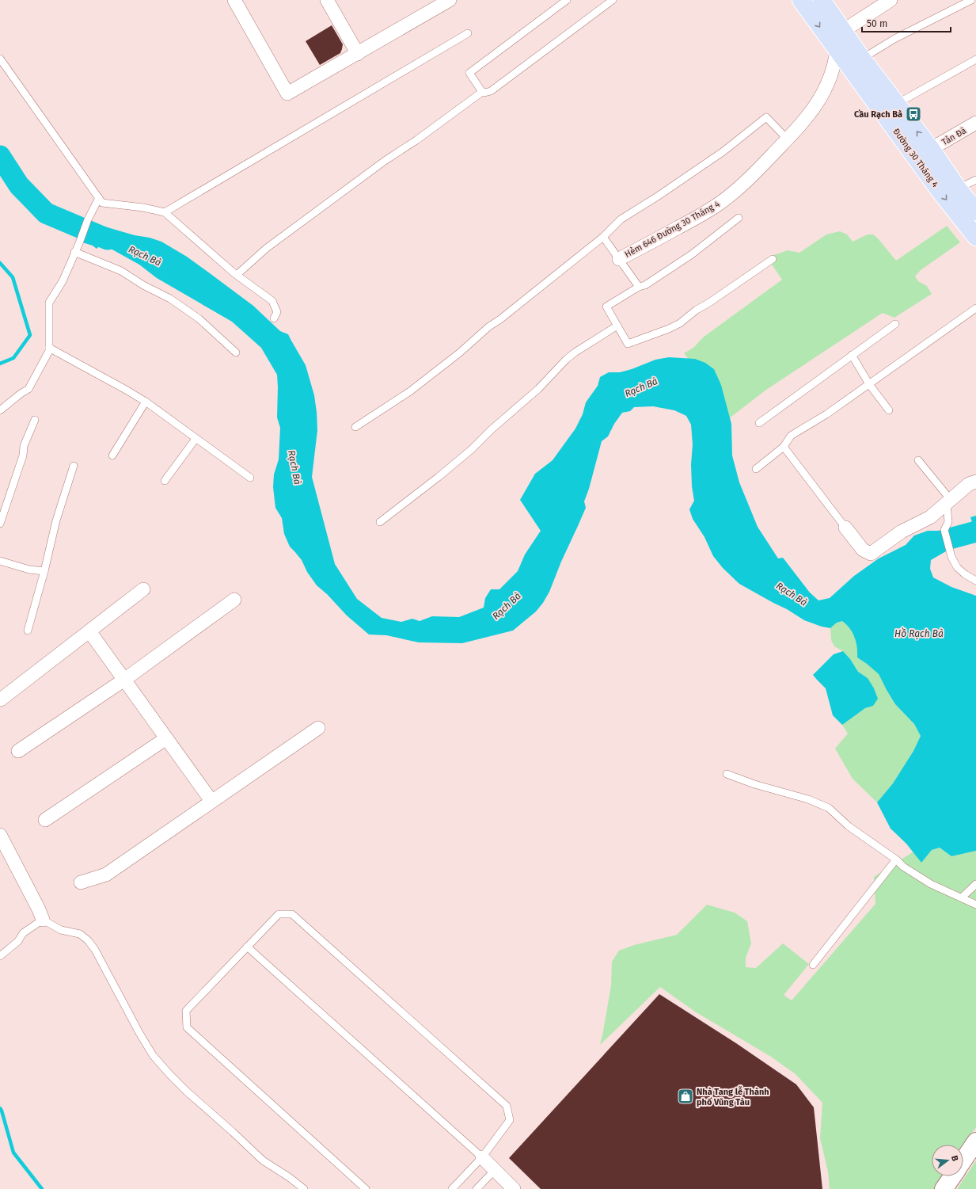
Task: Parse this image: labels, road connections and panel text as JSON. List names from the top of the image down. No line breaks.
{"streets":{"main road":["Đường 30 Tháng 4"],"street":["Tản Đà","Hẻm 646 Đường 30 Tháng 4"]},"crossings":[["Tản Đà","Đường 30 Tháng 4"],["Đường 30 Tháng 4","Hẻm 646 Đường 30 Tháng 4"]],"water":["Rạch Bà","Hồ Rạch Bà"],"places":{"bus stop":["Cầu Rạch Bà"],"shop":["Nhà Tang lễ Thành phố Vũng Tàu"]},"scale_bar":"50 m","north":"right"}
